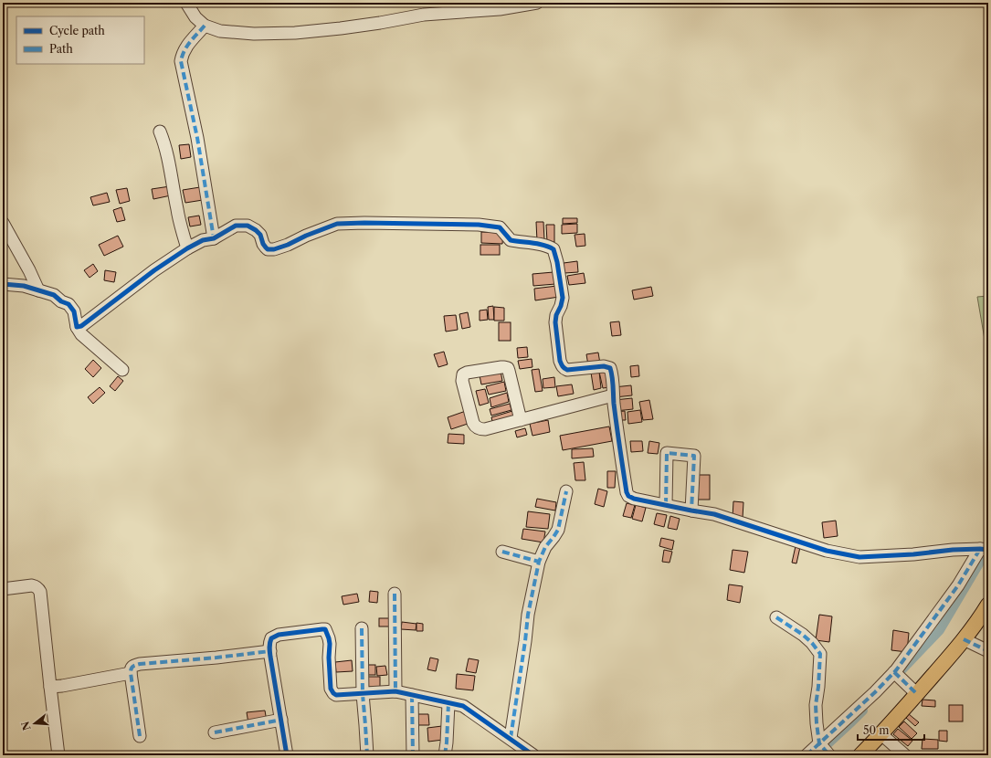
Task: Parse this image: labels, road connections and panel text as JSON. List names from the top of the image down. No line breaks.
{"legend":["Cycle path","Path"],"scale_bar":"50 m","north":"left"}
